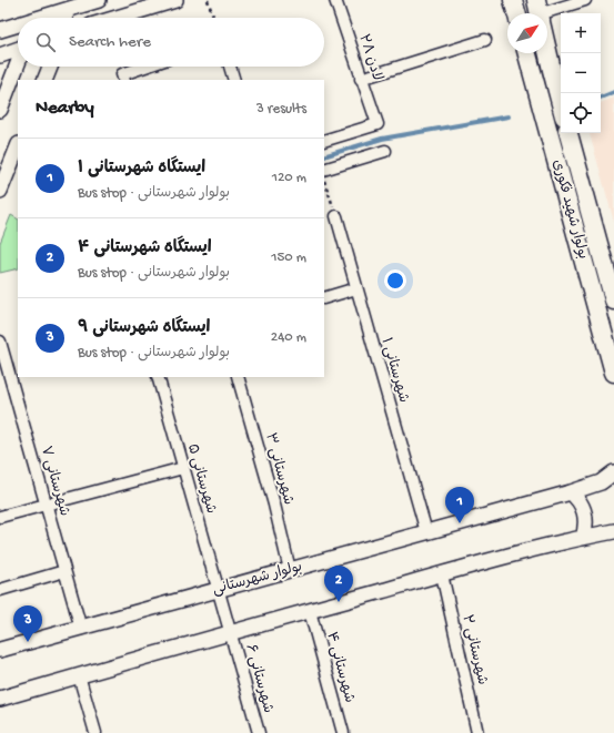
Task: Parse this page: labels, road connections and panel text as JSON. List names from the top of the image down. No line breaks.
{"streets":{"main road":["بولوار شهید فکوری"],"street":["لادن ۲۸","شهرستانی ۱","شهرستانی ۳","شهرستانی ۵","شهرستانی ۷","بولوار شهرستانی","شهرستانی ۲","شهرستانی ۴","شهرستانی ۶"]},"crossings":[["شهرستانی ۱","بولوار شهرستانی"],["شهرستانی ۳","بولوار شهرستانی"],["شهرستانی ۵","بولوار شهرستانی"],["شهرستانی ۵","شهرستانی ۶"],["شهرستانی ۷","بولوار شهرستانی"]],"north":"top right","page":{"map_buttons":["+","−"],"search":"Search here","heading":["Nearby","3 results"],"list":[{"mark":"1","name":"ایستگاه شهرستانی ۱","note":"Bus stop · بولوار شهرستانی","value":"120 m"},{"mark":"2","name":"ایستگاه شهرستانی ۴","note":"Bus stop · بولوار شهرستانی","value":"150 m"},{"mark":"3","name":"ایستگاه شهرستانی ۹","note":"Bus stop · بولوار شهرستانی","value":"240 m"}],"pins":["1","2","3"]}}
